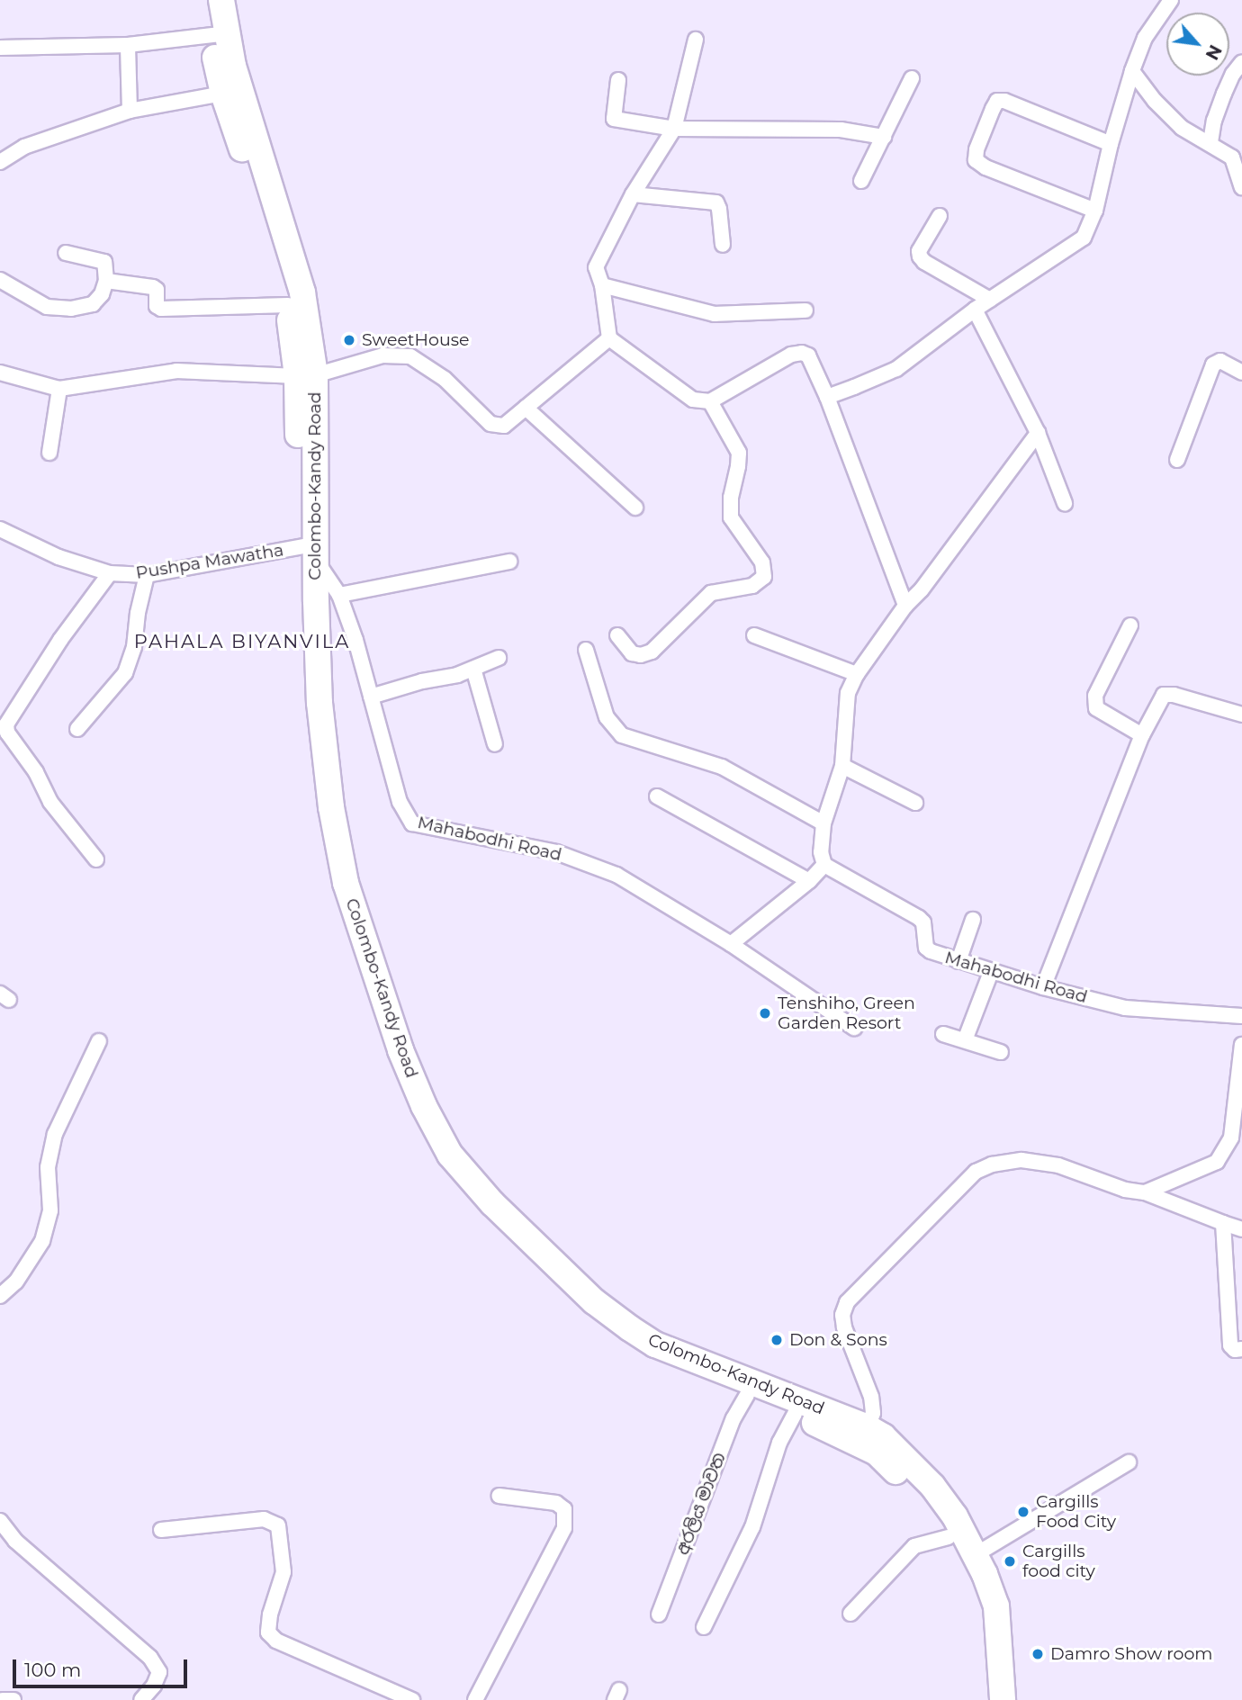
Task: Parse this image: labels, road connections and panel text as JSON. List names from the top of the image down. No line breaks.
{"streets":{"highway":["Colombo-Kandy Road"],"street":["Pushpa Mawatha","Mahabodhi Road","අරලිය මාවත"]},"crossings":[["Colombo-Kandy Road","Pushpa Mawatha"],["Colombo-Kandy Road","Mahabodhi Road"],["Colombo-Kandy Road","අරලිය මාවත"],["Pushpa Mawatha","Mahabodhi Road"]],"districts":["PAHALA BIYANVILA"],"places":["SweetHouse","Tenshiho, Green Garden Resort","Don & Sons","Cargills Food City","Cargills food city","Damro Show room"],"scale_bar":"100 m","north":"bottom right"}
